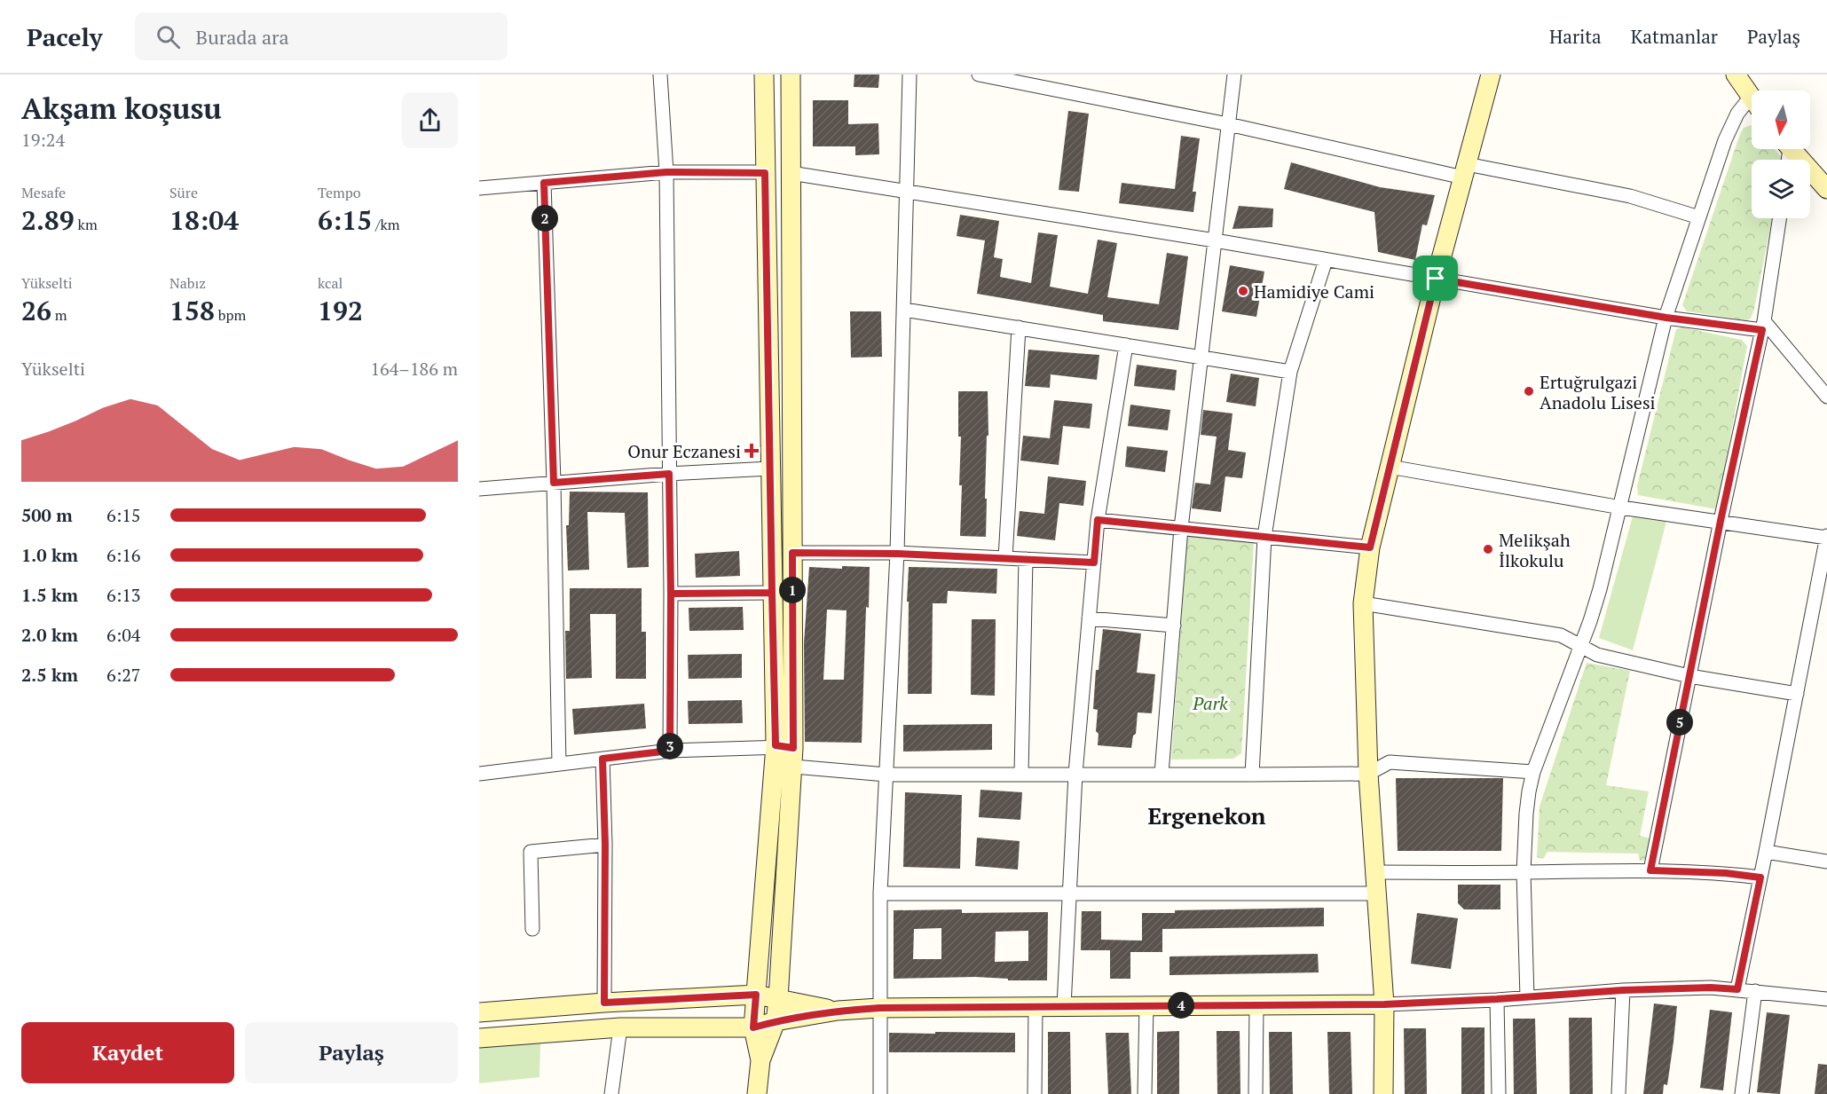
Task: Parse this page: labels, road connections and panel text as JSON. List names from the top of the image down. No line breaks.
{"districts":["Ergenekon"],"parks":["Park"],"places":{"other":["Hamidiye Cami","Ertuğrulgazi Anadolu Lisesi","Melikşah İlkokulu"],"health":["Onur Eczanesi"]},"north":"bottom","page":{"header":"Pacely","search":"Burada ara","nav":["Harita","Katmanlar","Paylaş"],"heading":["Akşam koşusu","19:24"],"stats":[["Mesafe","2.89 km"],["Süre","18:04"],["Tempo","6:15 /km"],["Yükselti","26 m"],["Nabız","158 bpm"],["kcal","192"]],"pins":["2","1","5","3","4"],"chart":["Yükselti","164–186 m"],"list":[{"name":"500 m","note":"6:15"},{"name":"1.0 km","note":"6:16"},{"name":"1.5 km","note":"6:13"},{"name":"2.0 km","note":"6:04"},{"name":"2.5 km","note":"6:27"}],"buttons":["Kaydet","Paylaş"]}}
